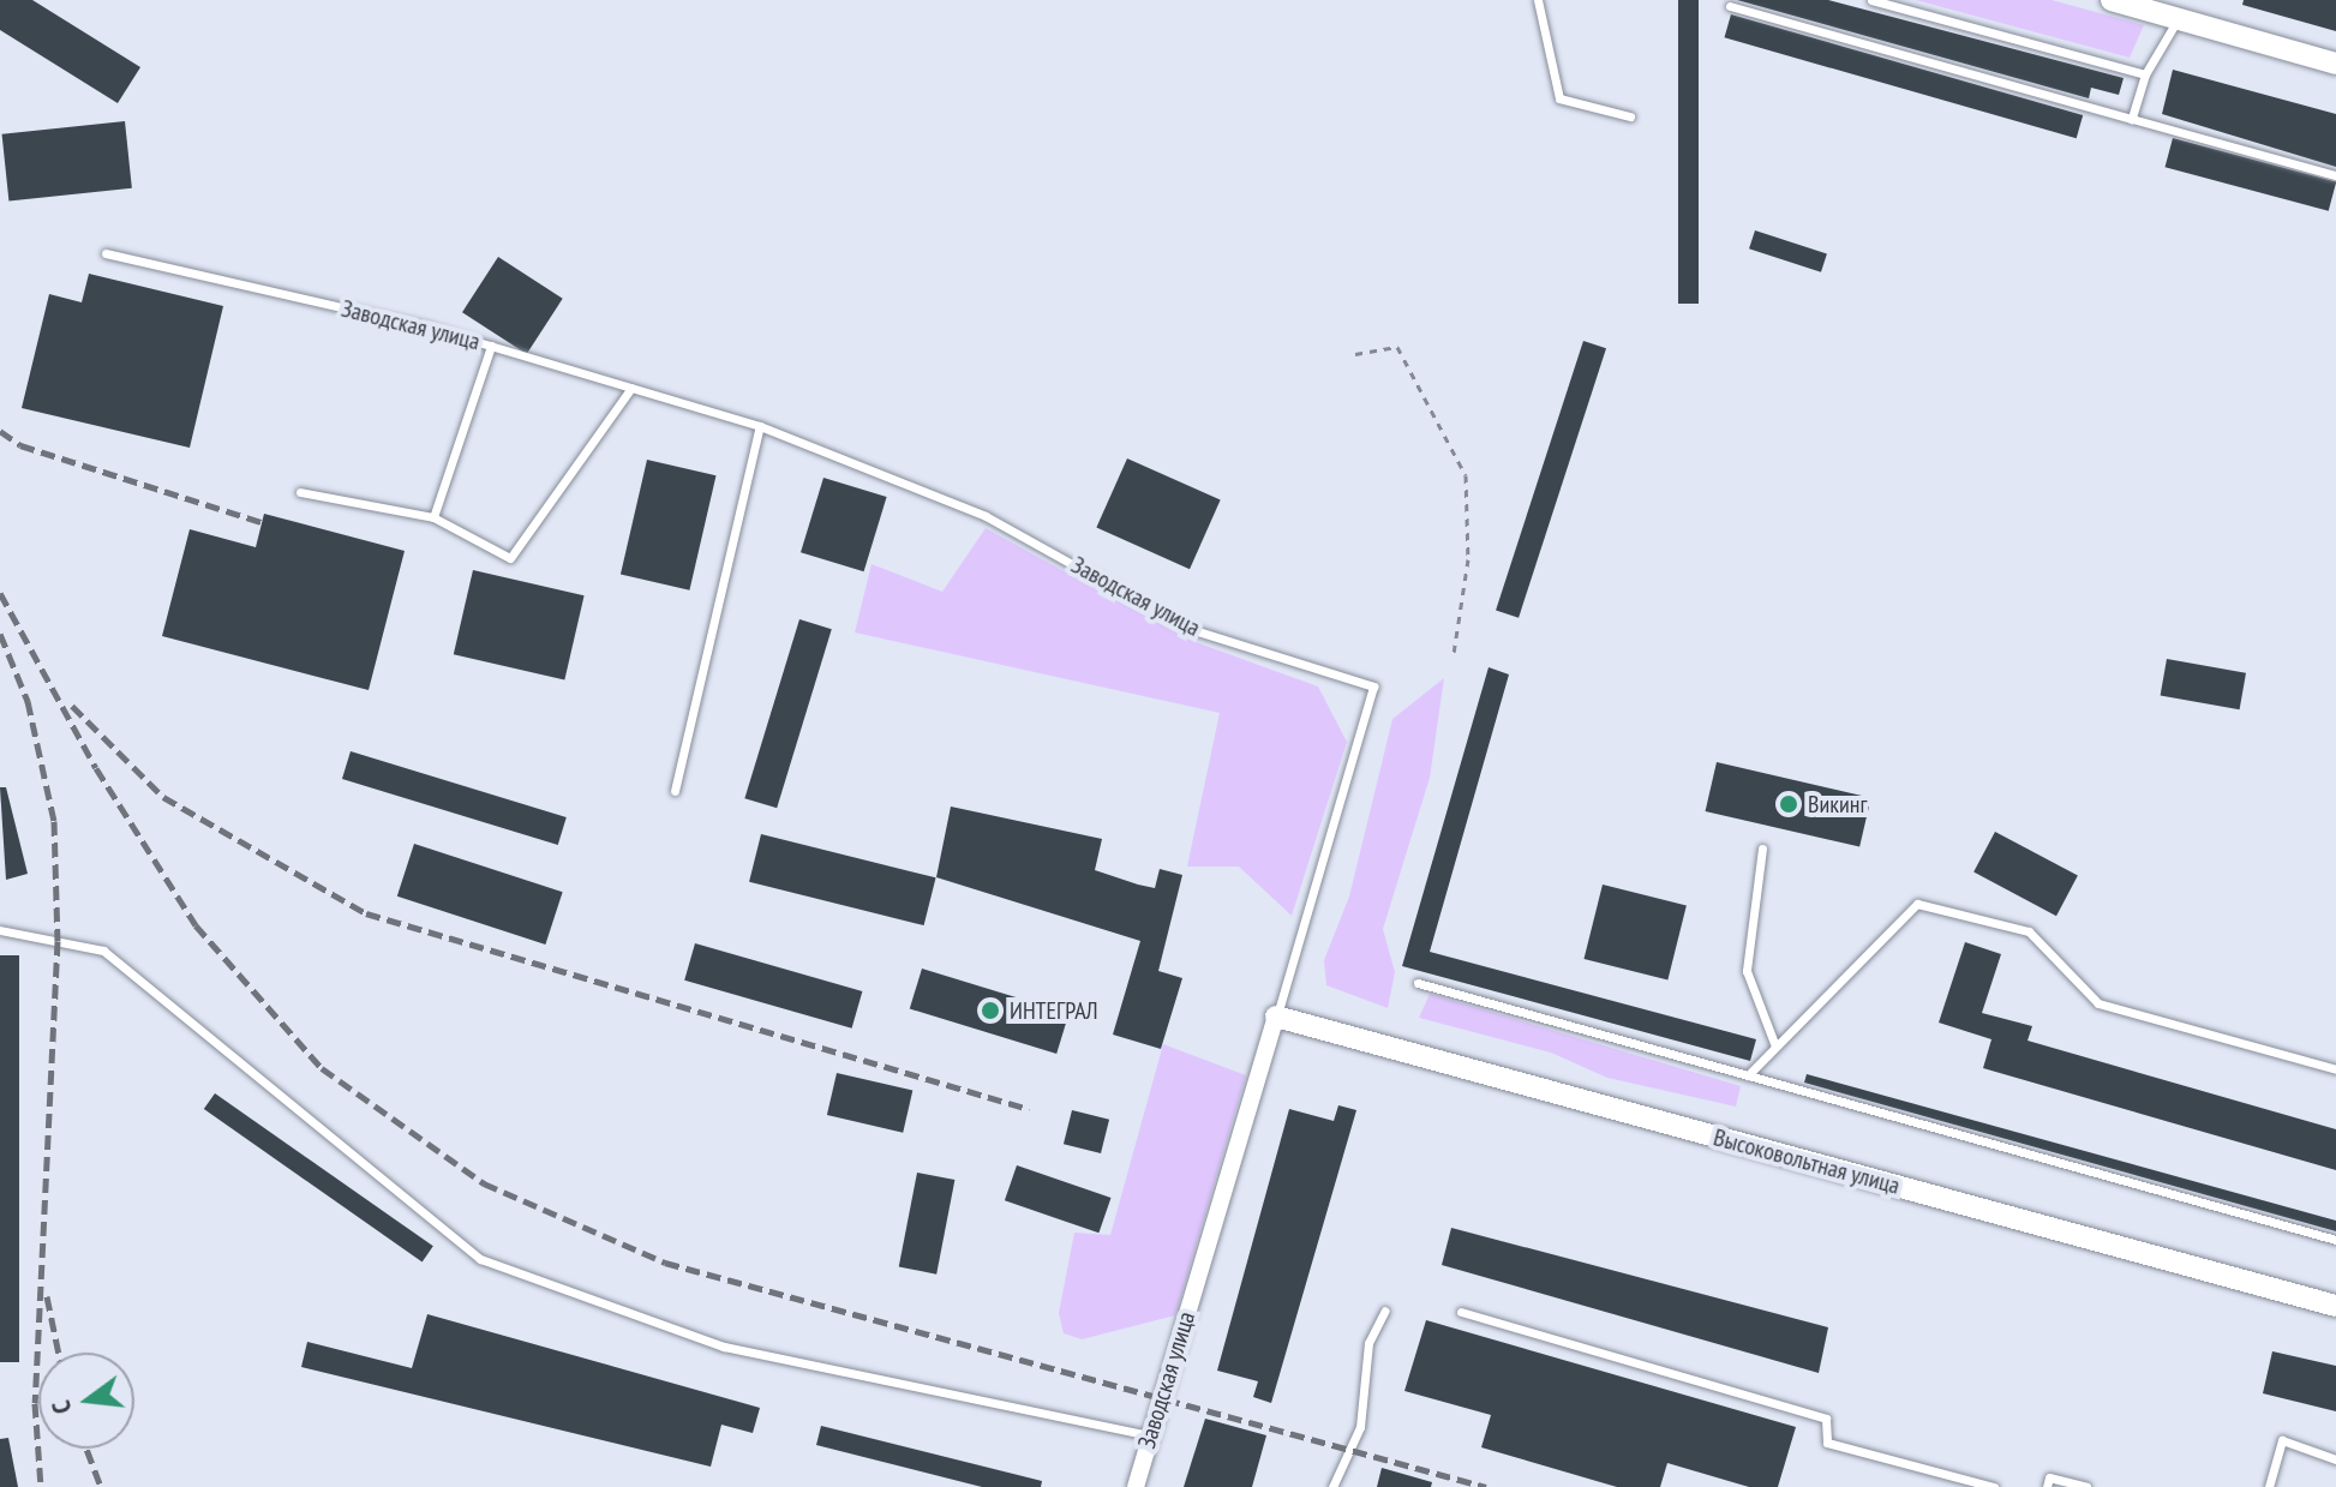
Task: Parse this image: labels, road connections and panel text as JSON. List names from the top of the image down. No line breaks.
{"streets":{"street":["Заводская улица","Высоковольтная улица"]},"crossings":[["Заводская улица","Высоковольтная улица"]],"places":["Викинг","ИНТЕГРАЛ"],"north":"left"}
